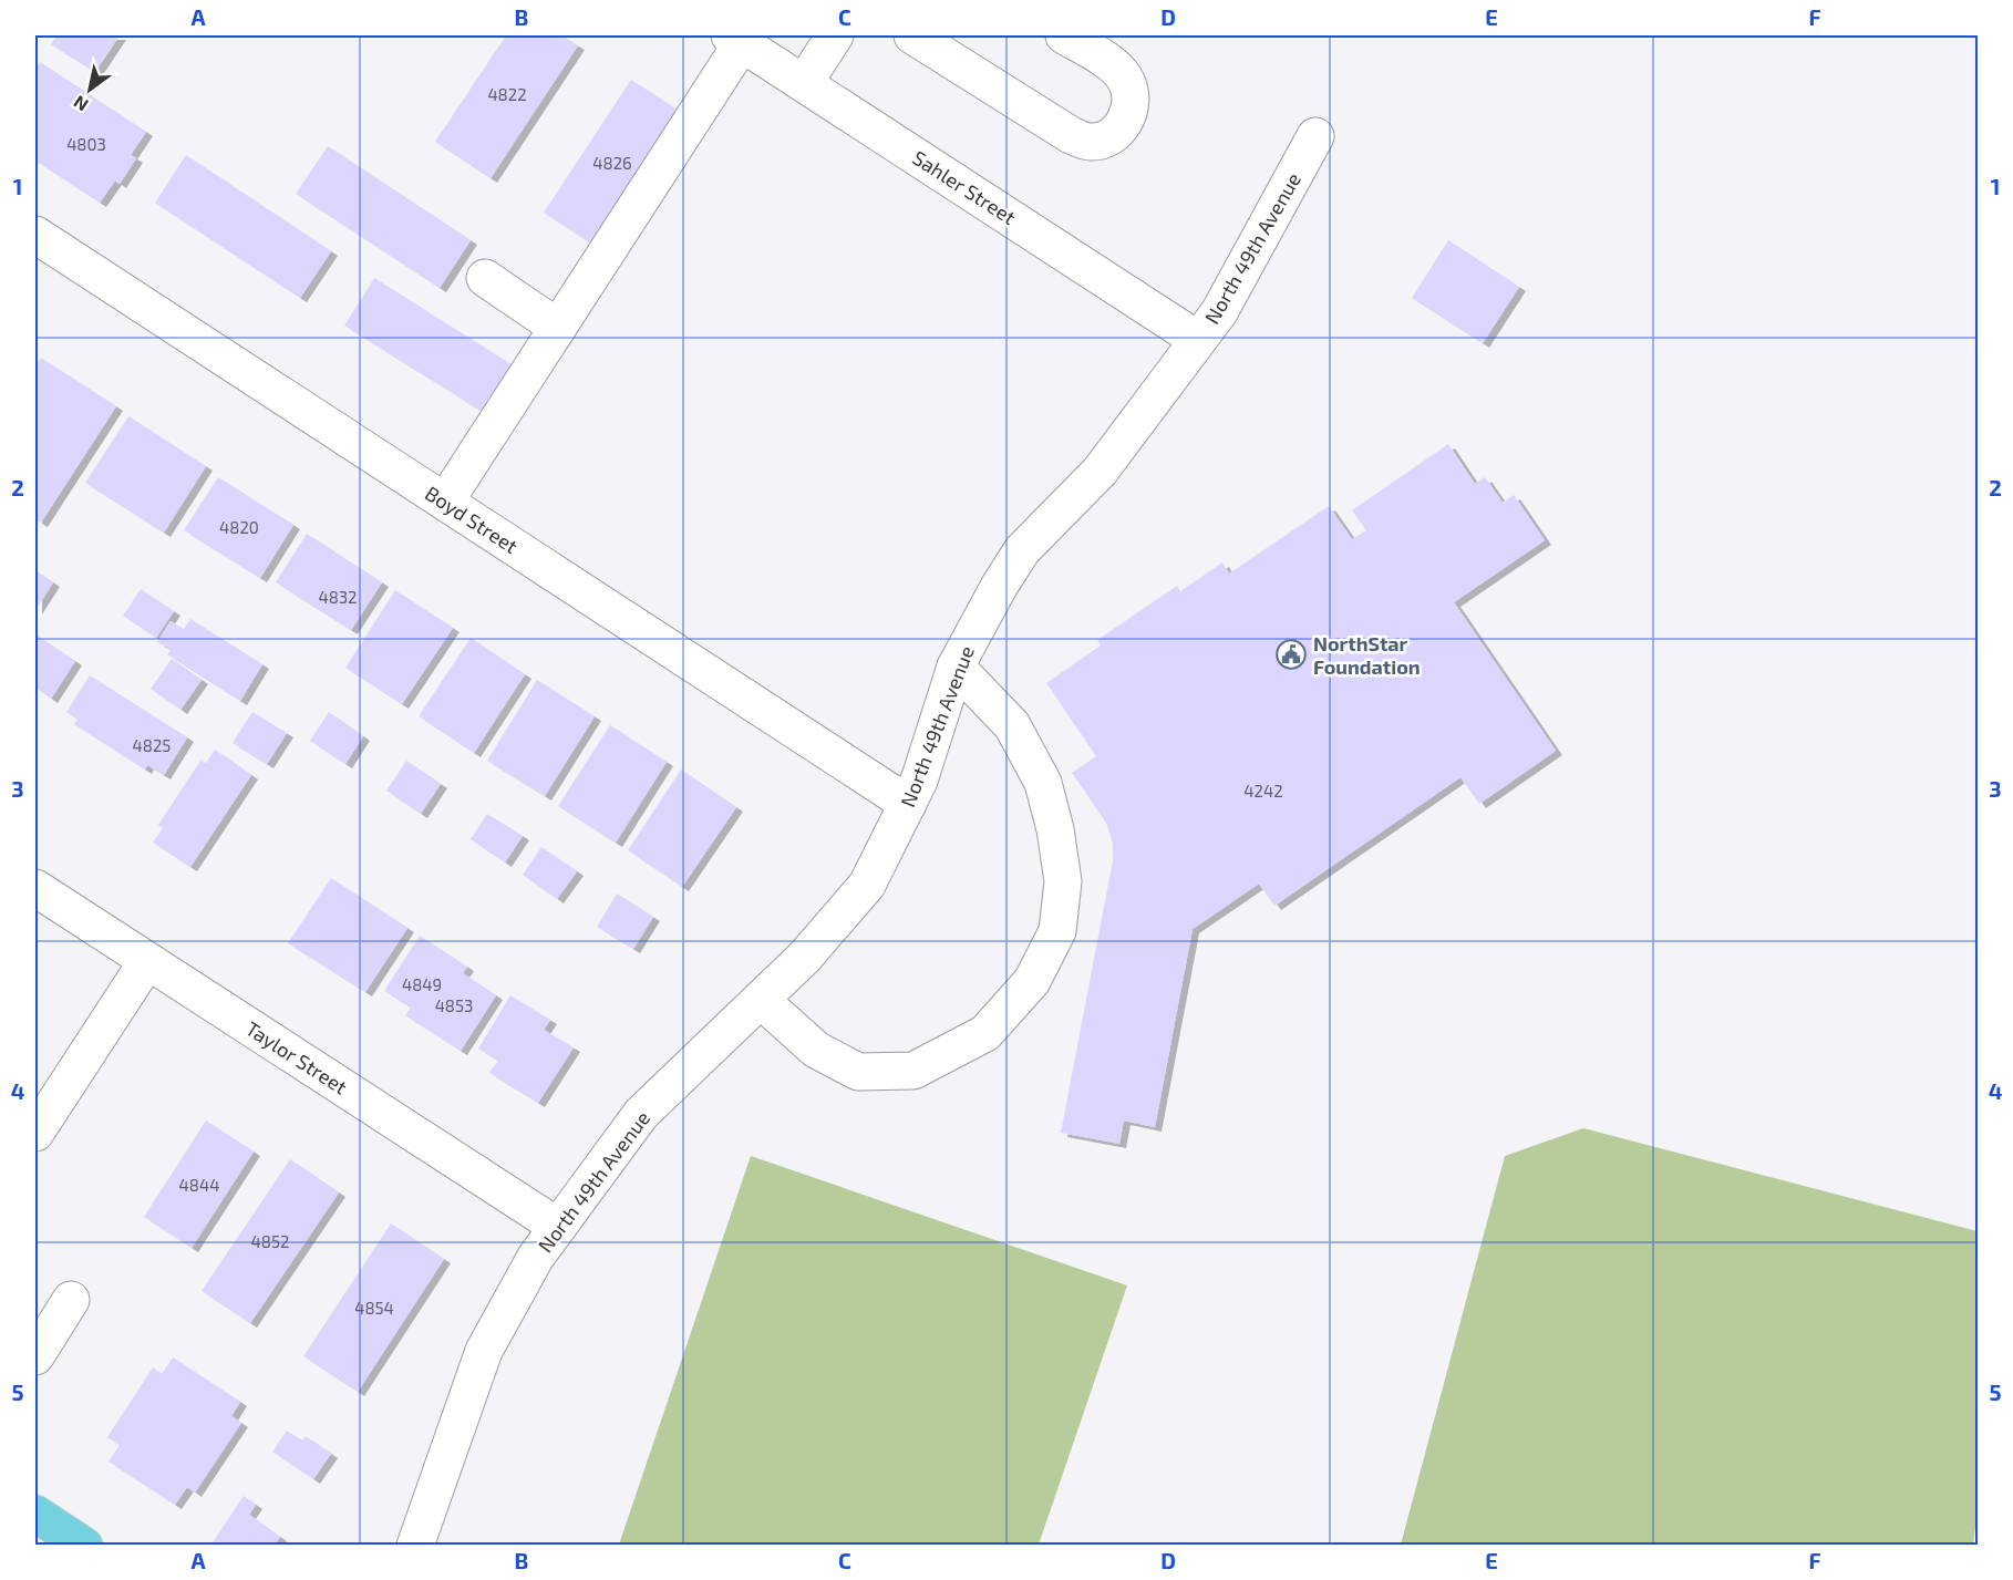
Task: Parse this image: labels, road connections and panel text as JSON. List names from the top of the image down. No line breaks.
{"streets":{"street":["Sahler Street","North 49th Avenue","Boyd Street","Taylor Street"]},"crossings":[["Sahler Street","North 49th Avenue"],["North 49th Avenue","Boyd Street"],["North 49th Avenue","Taylor Street"]],"places":{"public building":["NorthStar Foundation"]},"house_numbers":["4822","4803","4826","4820","4832","4825","4242","4849","4853","4844","4852","4854"],"north":"bottom left","grid":{"columns":["A","B","C","D","E","F"],"rows":["1","2","3","4","5"]}}
